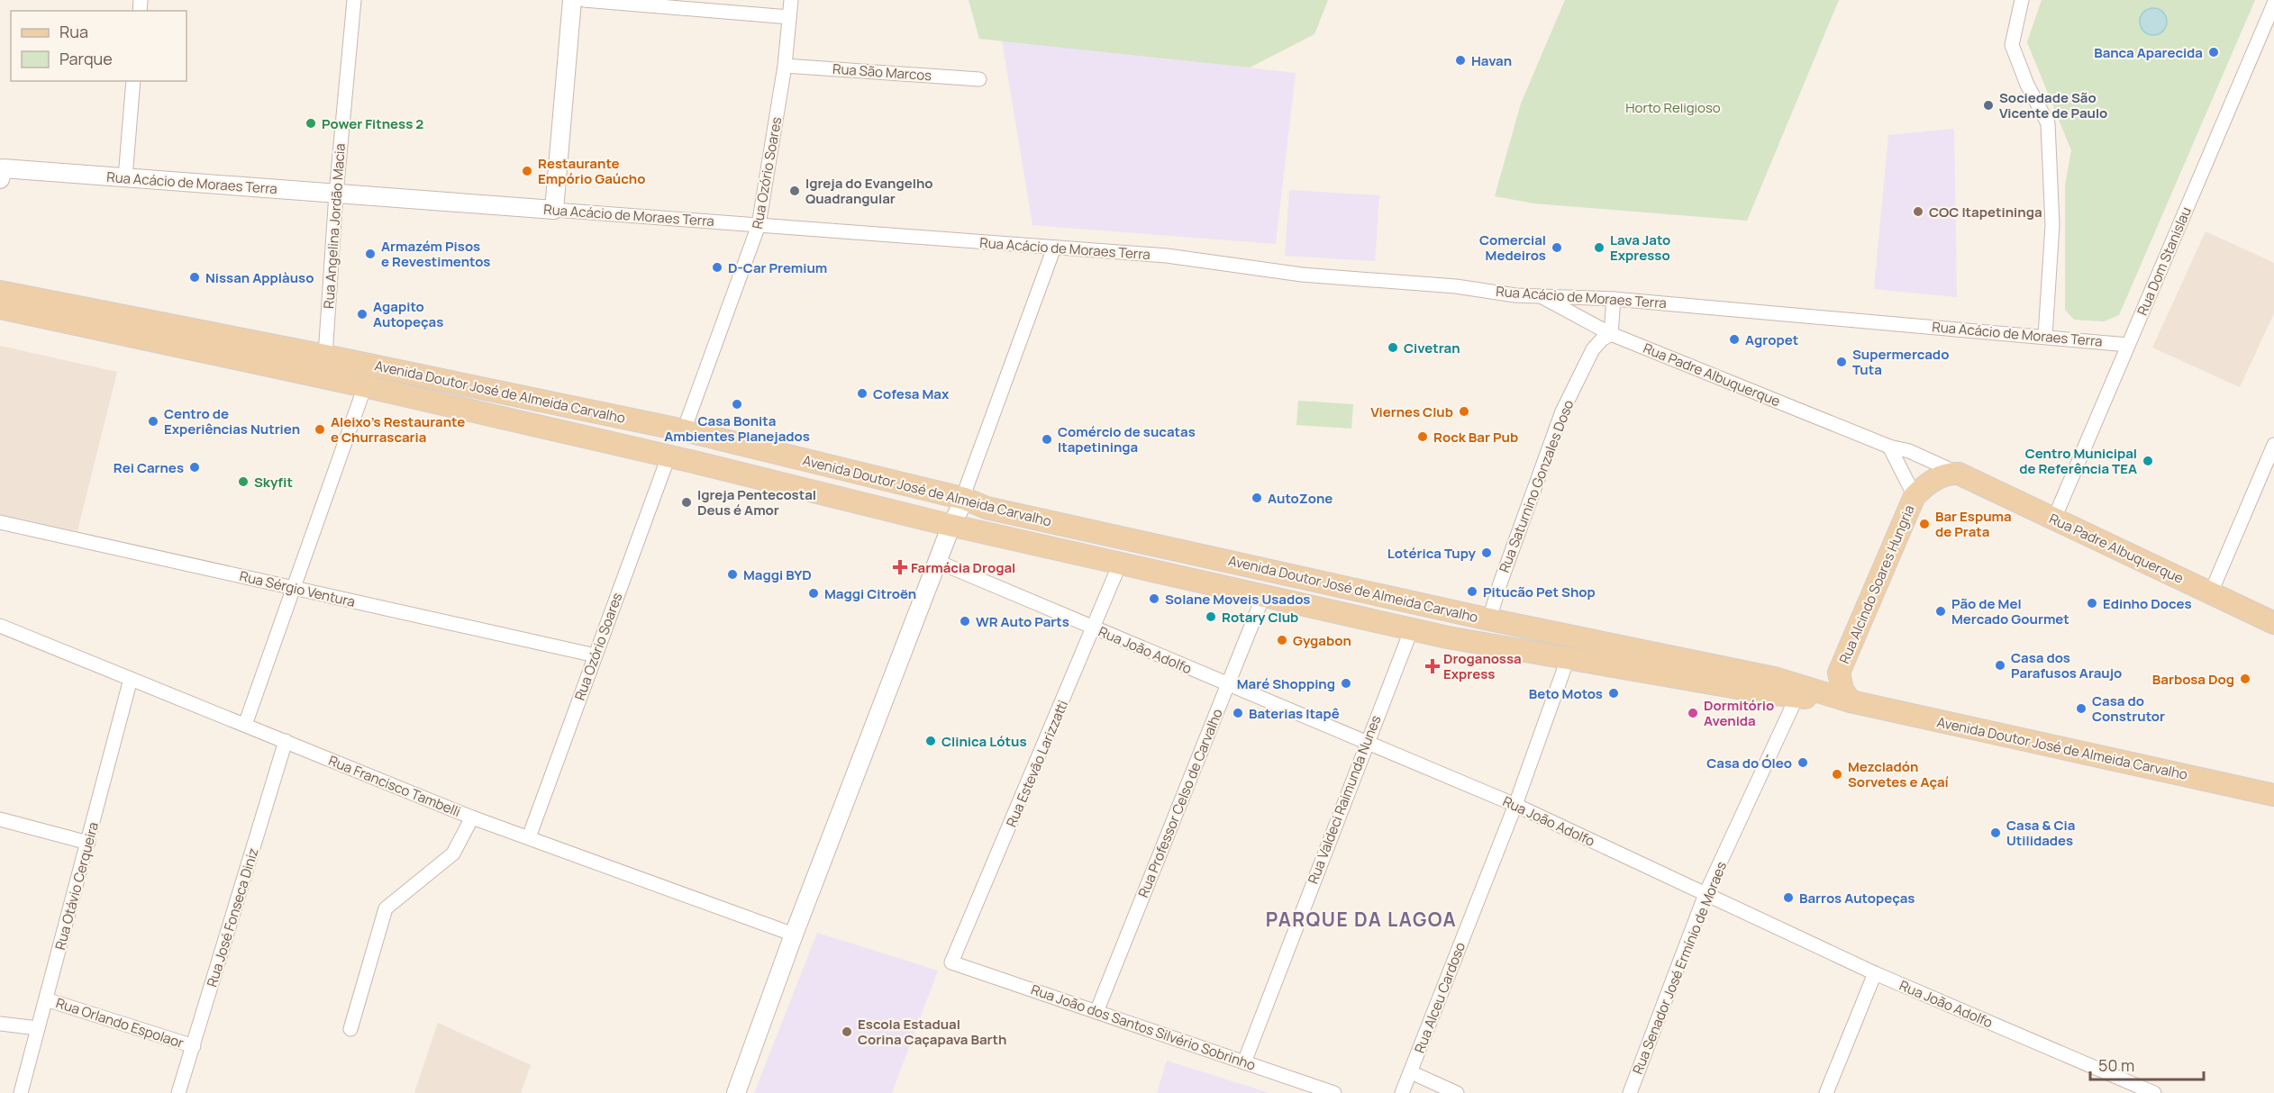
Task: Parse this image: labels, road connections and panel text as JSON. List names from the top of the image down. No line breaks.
{"streets":{"main road":["Rua Padre Albuquerque","Avenida Doutor José de Almeida Carvalho","Rua Alcindo Soares Hungria"],"street":["Rua São Marcos","Rua Ozório Soares","Rua Acácio de Moraes Terra","Rua Angelina Jordão Macia","Rua Dom Stanislau","Rua Saturnino Gonzales Doso","Rua Sérgio Ventura","Rua João Adolfo","Rua Estevão Larizzatti","Rua Francisco Tambelli","Rua Valdeci Raimunda Nunes","Rua Professor Celso de Carvalho","Rua Otávio Cerqueira","Rua José Fonseca Diniz","Rua Senador José Ermínio de Moraes","Rua Alceu Cardoso","Rua Orlando Espolaor","Rua João dos Santos Silvério Sobrinho"]},"crossings":[["Rua São Marcos","Rua Ozório Soares"],["Rua Ozório Soares","Rua Acácio de Moraes Terra"],["Rua Ozório Soares","Avenida Doutor José de Almeida Carvalho"],["Rua Ozório Soares","Rua Sérgio Ventura"],["Rua Ozório Soares","Rua Francisco Tambelli"],["Rua Acácio de Moraes Terra","Rua Angelina Jordão Macia"],["Rua Acácio de Moraes Terra","Rua Dom Stanislau"],["Rua Acácio de Moraes Terra","Rua Padre Albuquerque"],["Rua Angelina Jordão Macia","Avenida Doutor José de Almeida Carvalho"],["Rua Dom Stanislau","Rua Padre Albuquerque"],["Rua Padre Albuquerque","Rua Saturnino Gonzales Doso"],["Avenida Doutor José de Almeida Carvalho","Rua Saturnino Gonzales Doso"],["Avenida Doutor José de Almeida Carvalho","Rua Alcindo Soares Hungria"],["Avenida Doutor José de Almeida Carvalho","Rua Estevão Larizzatti"],["Avenida Doutor José de Almeida Carvalho","Rua Valdeci Raimunda Nunes"],["Avenida Doutor José de Almeida Carvalho","Rua Professor Celso de Carvalho"],["Avenida Doutor José de Almeida Carvalho","Rua Senador José Ermínio de Moraes"],["Avenida Doutor José de Almeida Carvalho","Rua Alceu Cardoso"],["Rua João Adolfo","Rua Estevão Larizzatti"],["Rua João Adolfo","Rua Valdeci Raimunda Nunes"],["Rua João Adolfo","Rua Professor Celso de Carvalho"],["Rua João Adolfo","Rua Senador José Ermínio de Moraes"],["Rua João Adolfo","Rua Alceu Cardoso"],["Rua Estevão Larizzatti","Rua João dos Santos Silvério Sobrinho"],["Rua Francisco Tambelli","Rua Otávio Cerqueira"],["Rua Francisco Tambelli","Rua José Fonseca Diniz"],["Rua Valdeci Raimunda Nunes","Rua João dos Santos Silvério Sobrinho"],["Rua Professor Celso de Carvalho","Rua João dos Santos Silvério Sobrinho"],["Rua Otávio Cerqueira","Rua Orlando Espolaor"],["Rua José Fonseca Diniz","Rua Orlando Espolaor"]],"districts":["PARQUE DA LAGOA"],"parks":["Horto Religioso"],"places":{"other":["Banca Aparecida","Havan","Sociedade São Vicente de Paulo","Power Fitness 2","Restaurante Empório Gaúcho","Igreja do Evangelho Quadrangular","COC Itapetininga","Comercial Medeiros","Lava Jato Expresso","Armazém Pisos e Revestimentos","D-Car Premium","Nissan Applàuso","Agapito Autopeças","Agropet","Civetran","Supermercado Tuta","Cofesa Max","Casa Bonita Ambientes Planejados","Viernes Club","Centro de Experiências Nutrien","Aleixo's Restaurante e Churrascaria","Rock Bar Pub","Comércio de sucatas Itapetininga","Centro Municipal de Referência TEA","Rei Carnes","Skyfit","AutoZone","Igreja Pentecostal Deus é Amor","Bar Espuma de Prata","Lotérica Tupy","Maggi BYD","Pitucão Pet Shop","Maggi Citroën","Solane Moveis Usados","Edinho Doces","Pão de Mel Mercado Gourmet","Rotary Club","WR Auto Parts","Gygabon","Casa dos Parafusos Araujo","Barbosa Dog","Maré Shopping","Beto Motos","Casa do Construtor","Baterias Itapê","Dormitório Avenida","Clinica Lótus","Casa do Óleo","Mezcladón Sorvetes e Açaí","Casa & Cia Utilidades","Barros Autopeças","Escola Estadual Corina Caçapava Barth"],"health":["Farmácia Drogal","Droganossa Express"]},"legend":["Rua","Parque"],"scale_bar":"50 m"}
